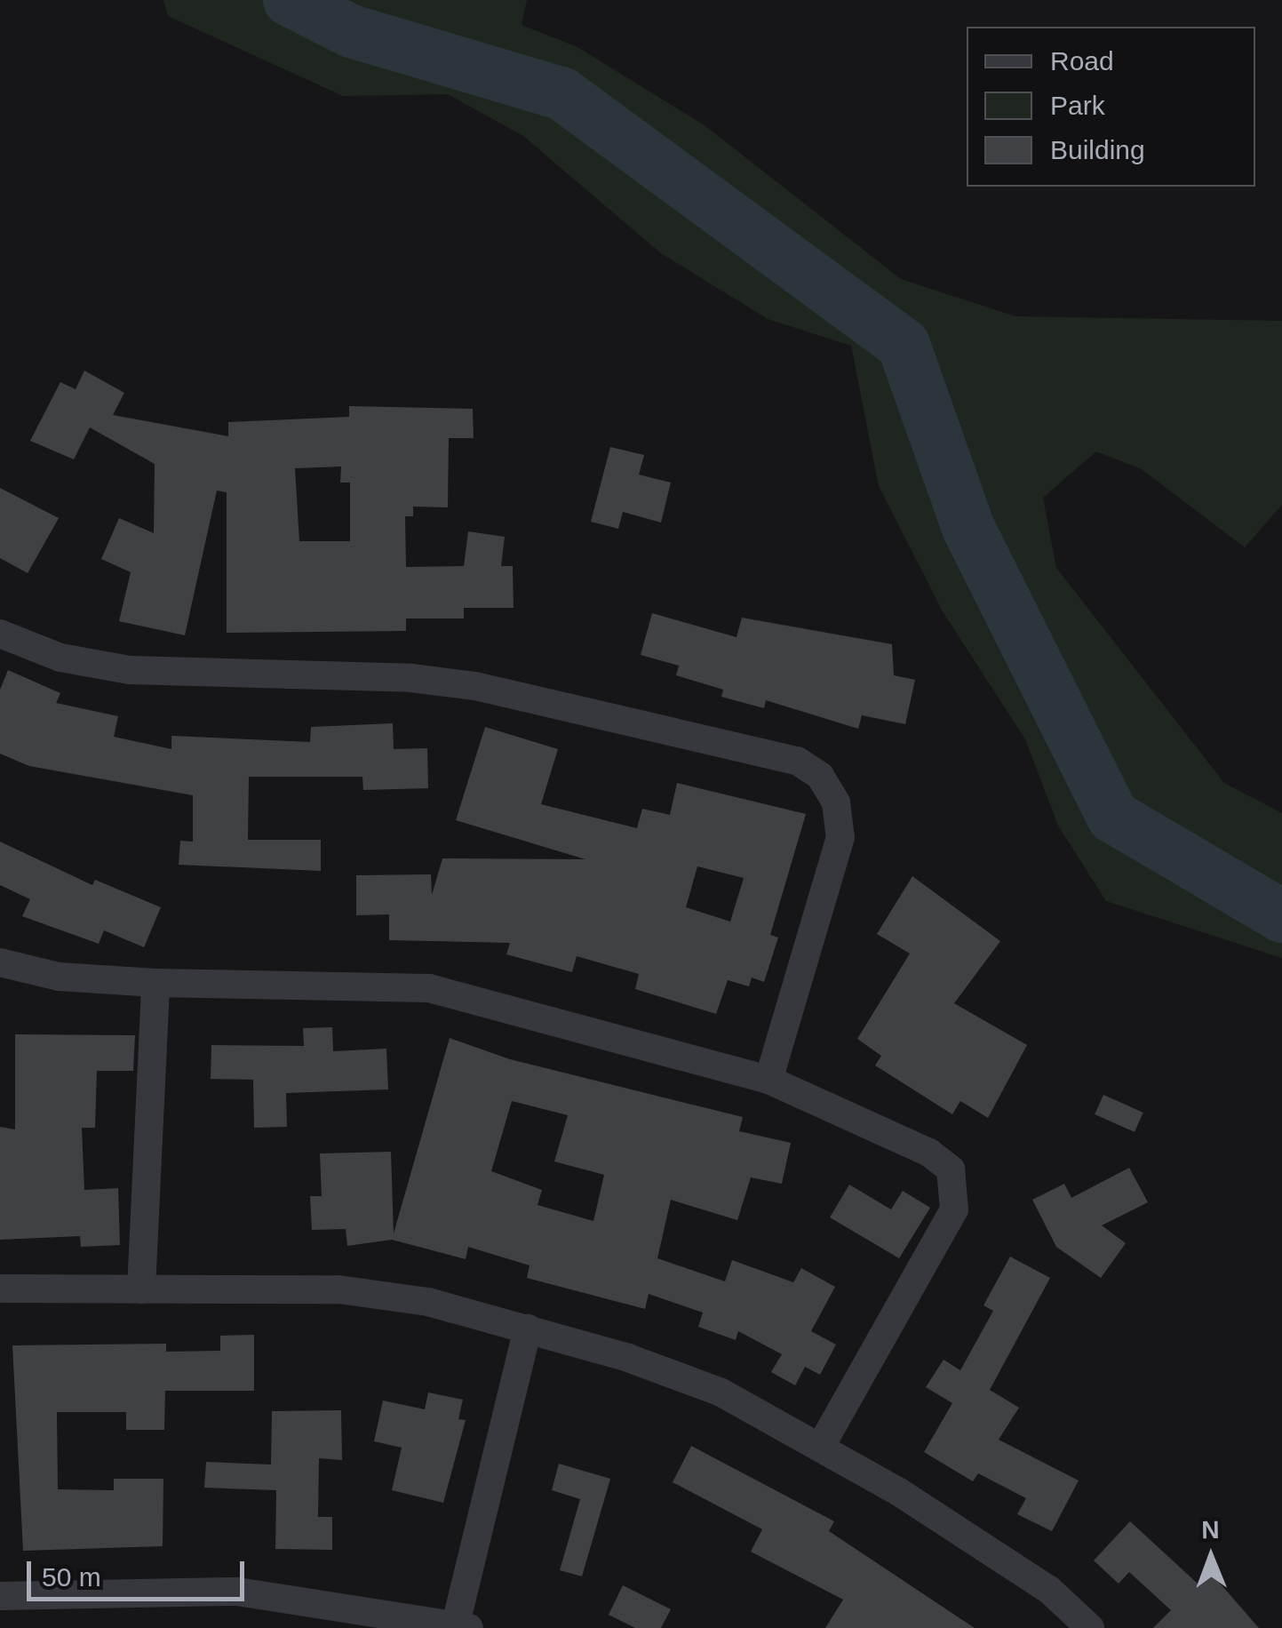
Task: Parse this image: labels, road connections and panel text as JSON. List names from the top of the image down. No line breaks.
{"legend":["Road","Park","Building"],"scale_bar":"50 m","north":"top"}
